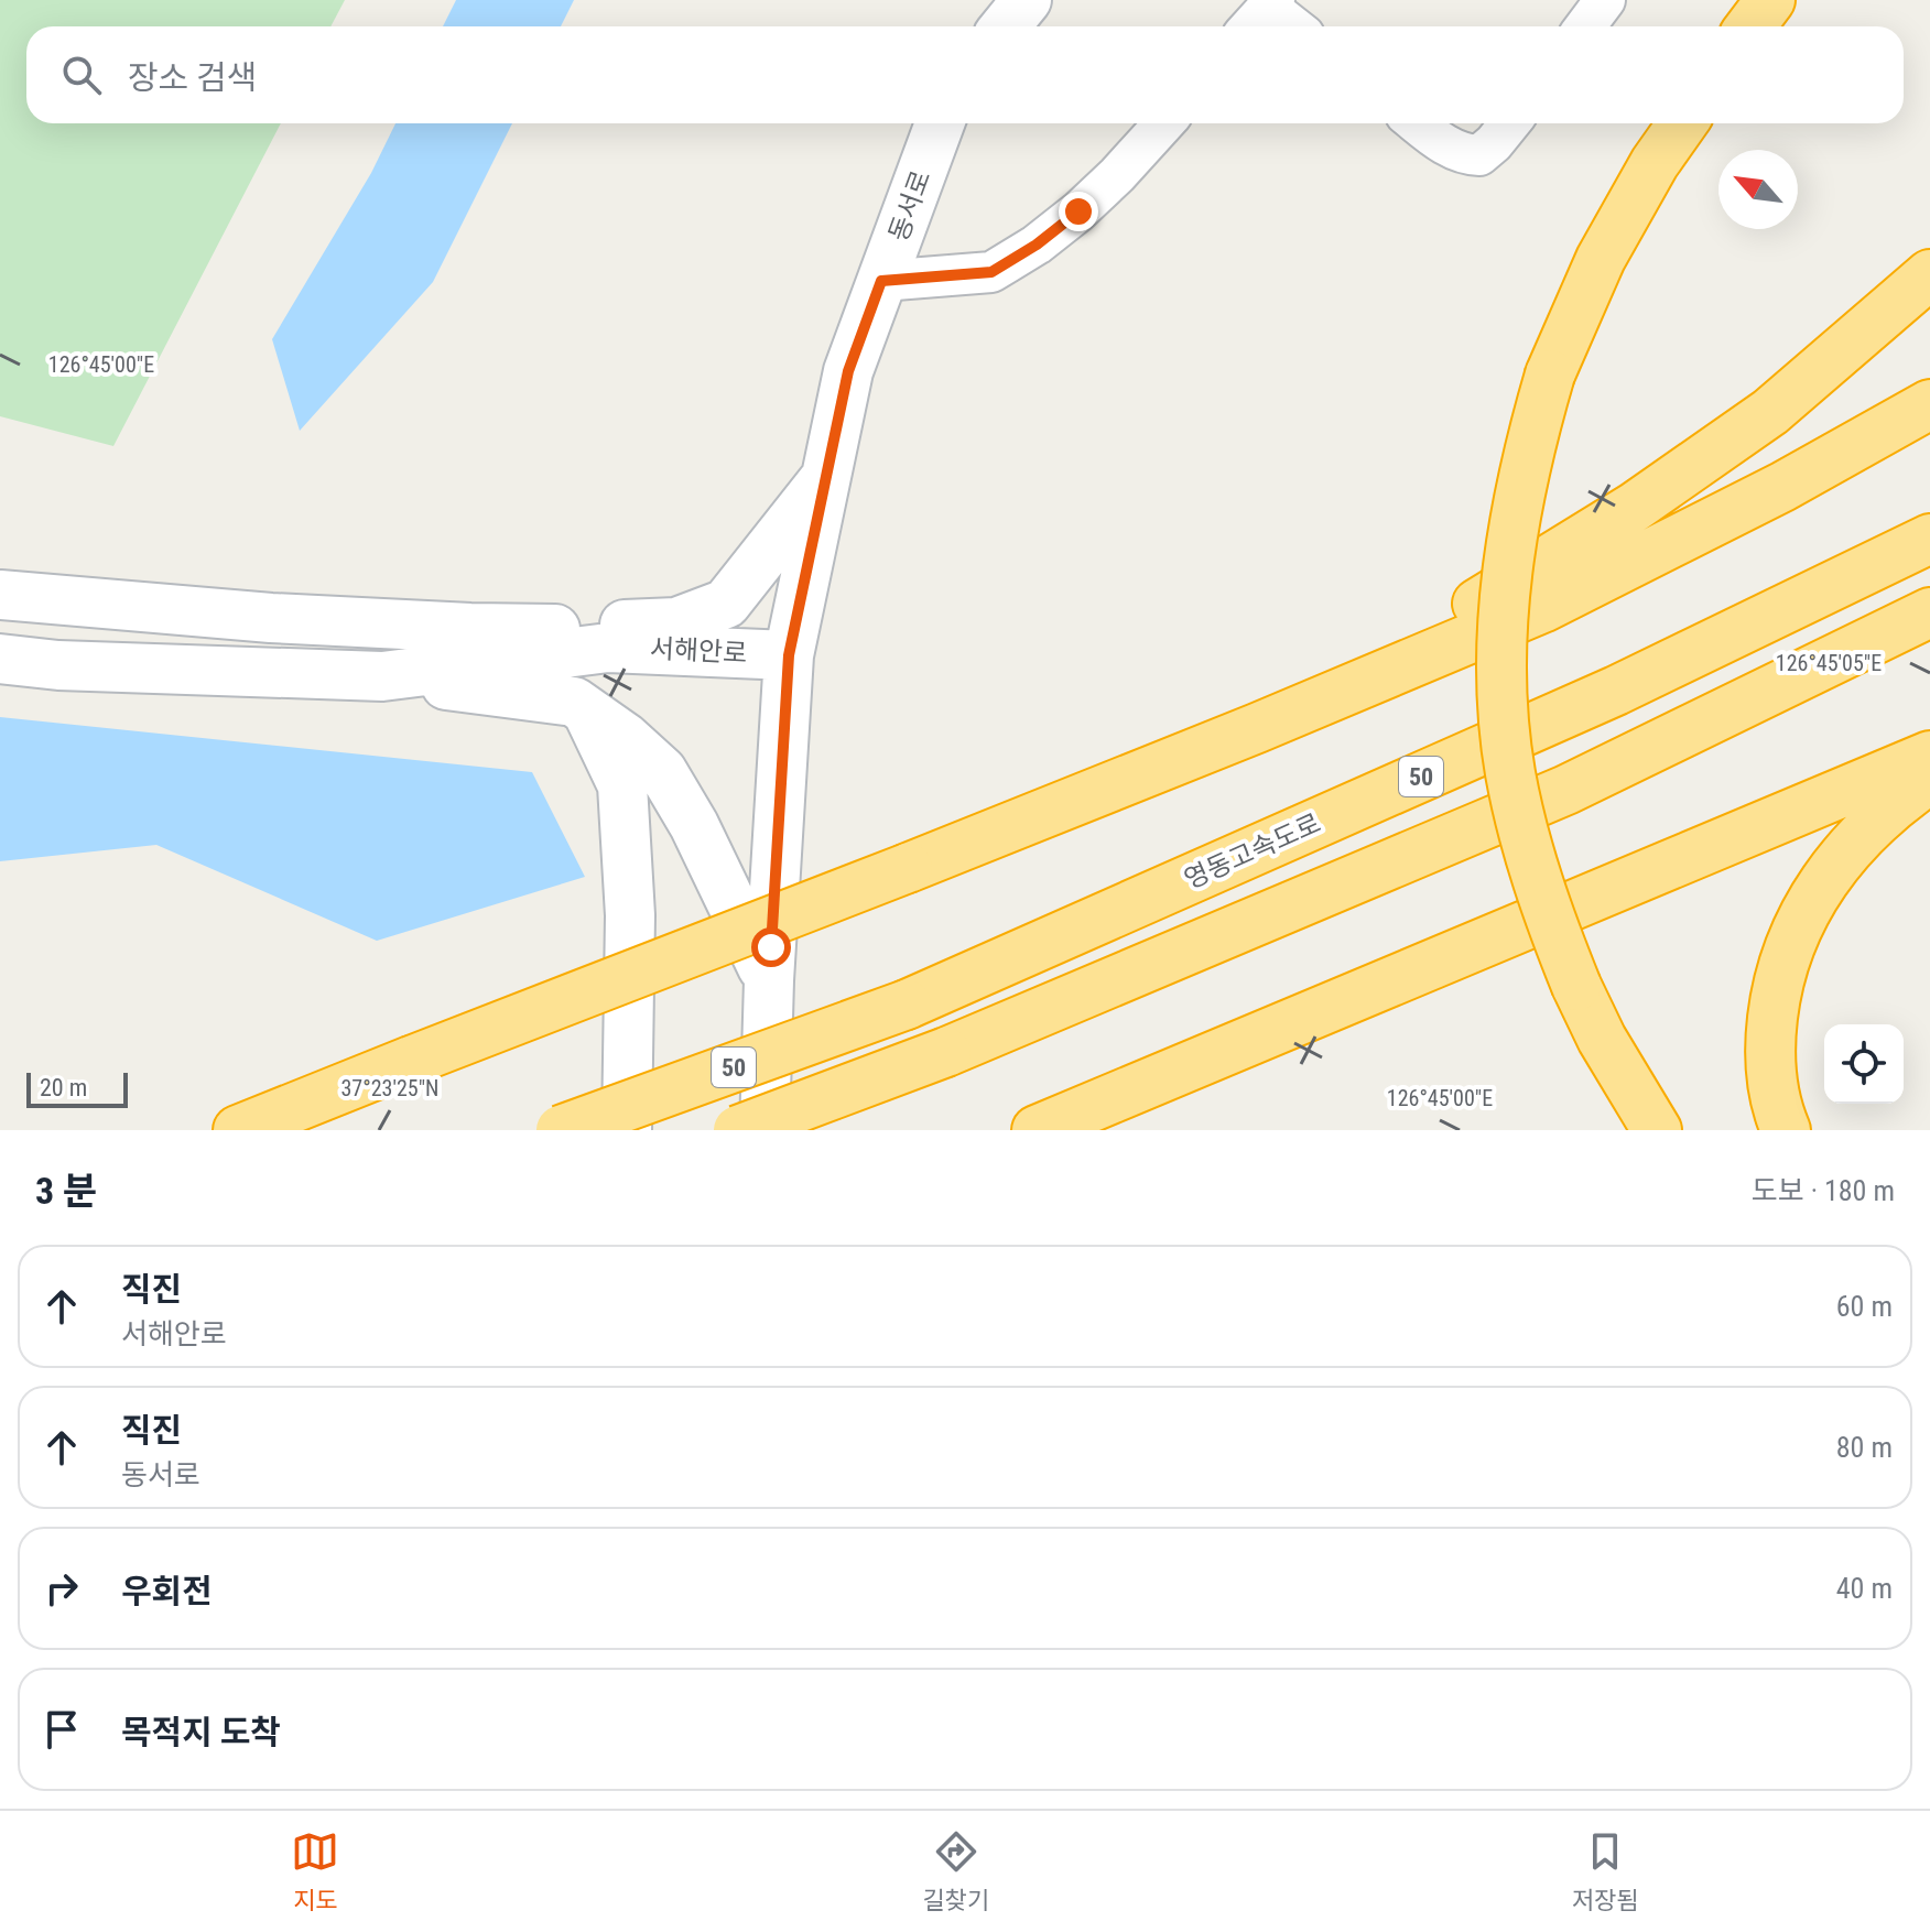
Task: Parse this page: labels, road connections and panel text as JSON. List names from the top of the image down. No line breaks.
{"streets":{"highway":["50","영동고속도로"],"main road":["동서로","서해안로"]},"crossings":[["동서로","서해안로"]],"scale_bar":"20 m","north":"top left","page":{"search":"장소 검색","scale":"20 m","heading":["3 분","도보 · 180 m"],"list":[["직진","서해안로","60 m"],["직진","동서로","80 m"],["우회전","40 m"],"목적지 도착"],"nav":["지도","길찾기","저장됨"]},"coordinates":["126°45'00\"E","126°45'05\"E","37°23'25\"N"]}
